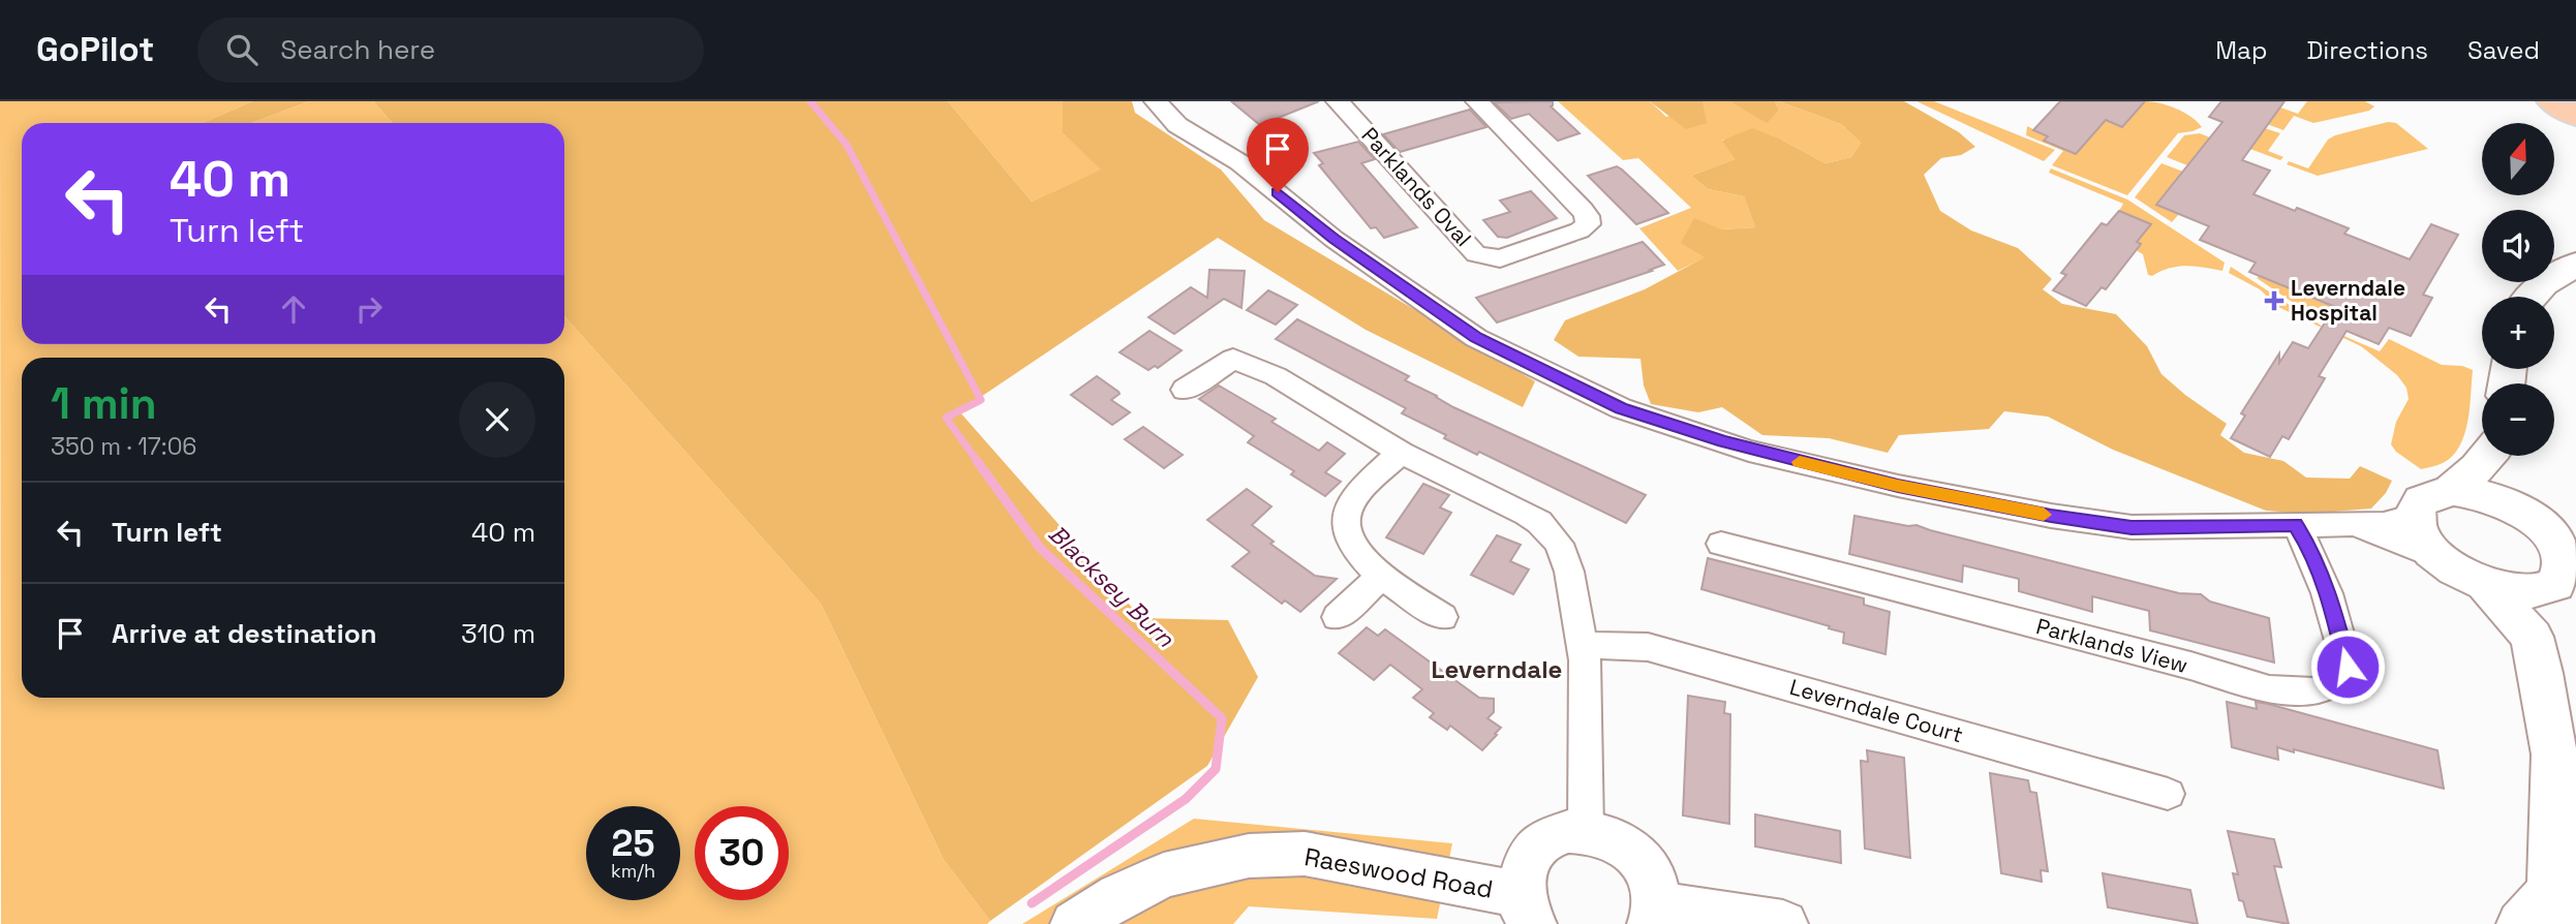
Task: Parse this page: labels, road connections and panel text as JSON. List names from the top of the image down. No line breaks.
{"streets":{"street":["Parklands Oval","Parklands View","Leverndale Court","Raeswood Road"]},"districts":["Leverndale"],"water":["Blacksey Burn"],"places":{"health":["Leverndale Hospital"]},"north":"top","page":{"header":"GoPilot","search":"Search here","nav":["Map","Directions","Saved"],"map_buttons":["+","−"],"turn":["40 m","Turn left"],"heading":["1 min","350 m · 17:06"],"list":[{"name":"Turn left","value":"40 m"},{"name":"Arrive at destination","value":"310 m"}],"speed":"25 km/h","limit":"30"}}
